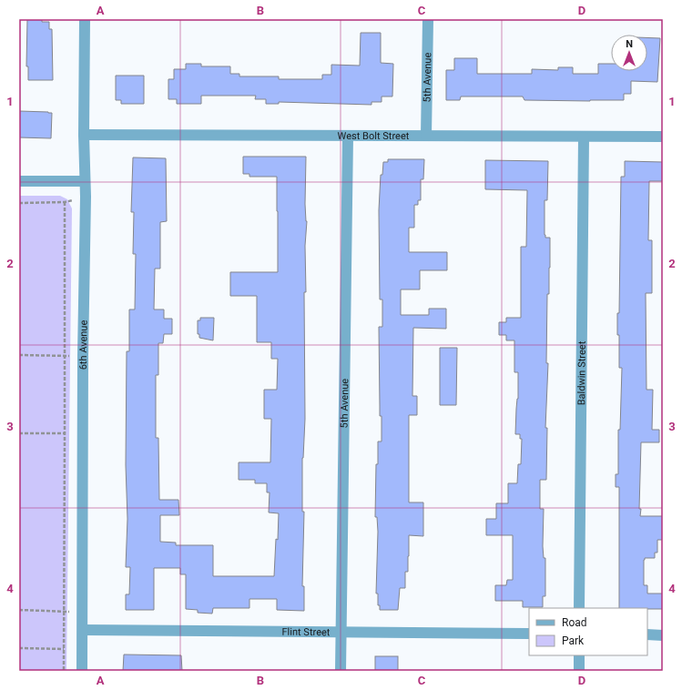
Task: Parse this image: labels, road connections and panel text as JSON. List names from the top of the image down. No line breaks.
{"streets":{"street":["5th Avenue","West Bolt Street","6th Avenue","Baldwin Street","Flint Street"]},"crossings":[["5th Avenue","West Bolt Street"],["5th Avenue","Flint Street"],["West Bolt Street","6th Avenue"],["West Bolt Street","Baldwin Street"],["6th Avenue","Flint Street"]],"legend":["Road","Park"],"north":"top","grid":{"columns":["A","B","C","D"],"rows":["1","2","3","4"]}}
